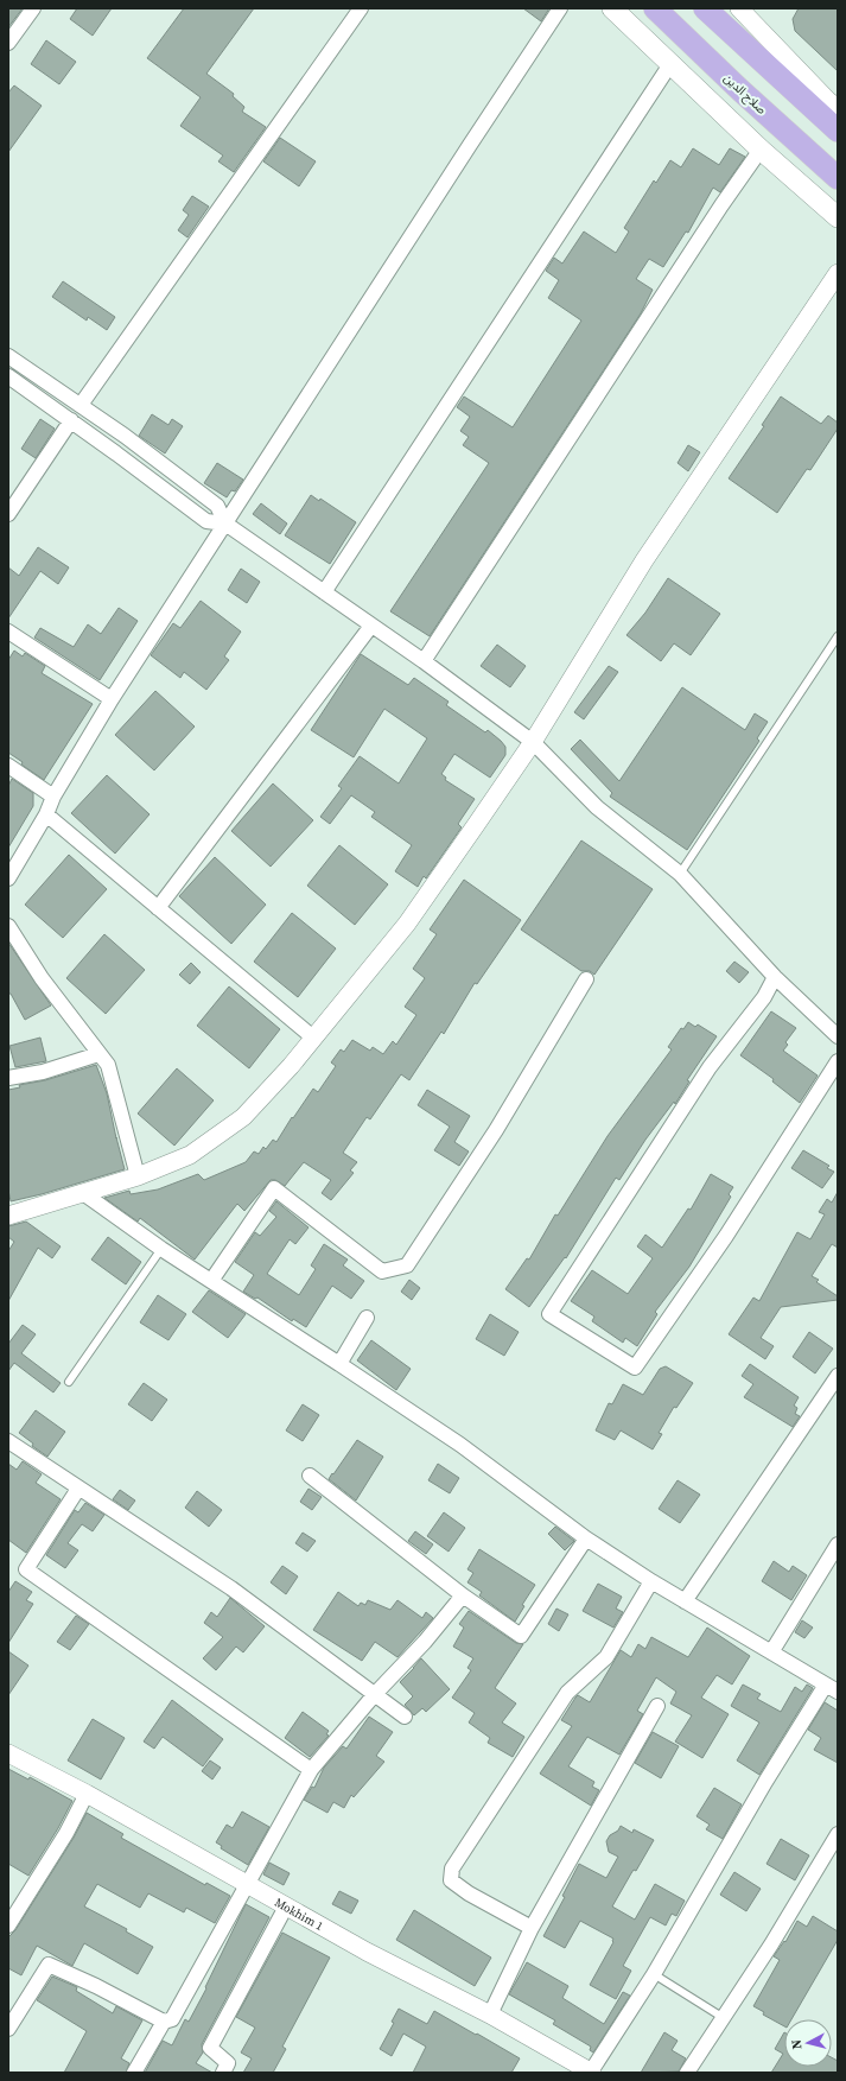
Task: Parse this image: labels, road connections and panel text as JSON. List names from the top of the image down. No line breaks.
{"streets":{"highway":["صلاح الدين"],"street":["Mokhim 1"]},"north":"left"}
